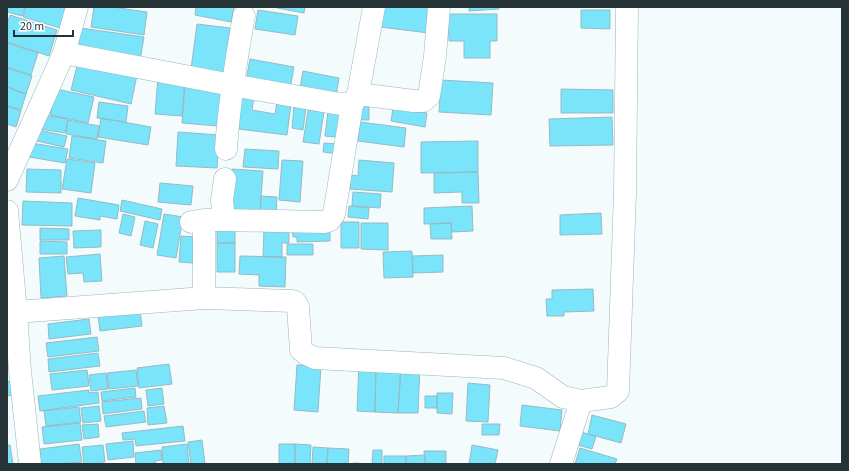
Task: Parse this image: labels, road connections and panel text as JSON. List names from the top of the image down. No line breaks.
{"scale_bar":"20 m"}
